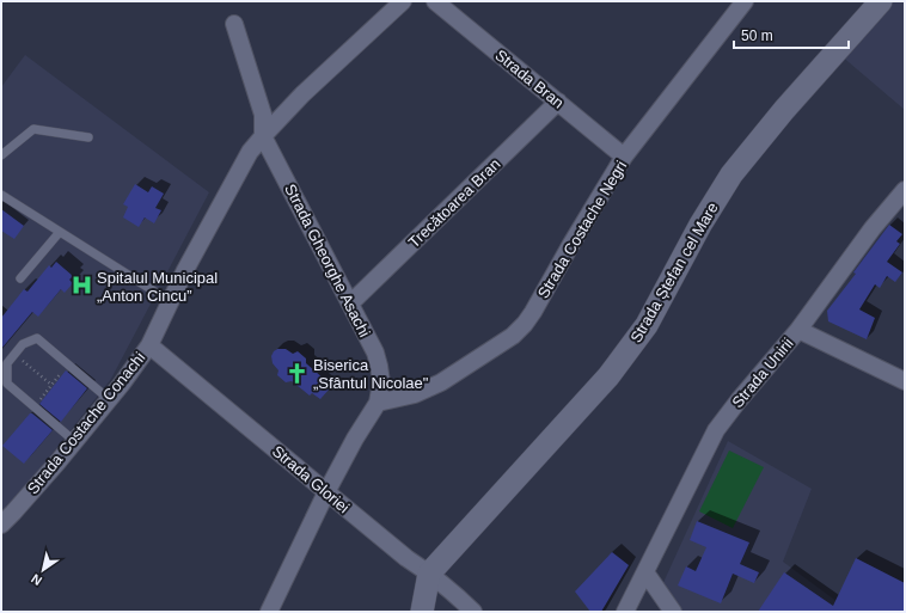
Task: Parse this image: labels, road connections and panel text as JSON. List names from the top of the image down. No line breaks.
{"streets":{"street":["Strada Bran","Trecătoarea Bran","Strada Costache Negri","Strada Gheorghe Asachi","Strada Ștefan cel Mare","Strada Unirii","Strada Costache Conachi","Strada Gloriei"]},"crossings":[["Strada Bran","Trecătoarea Bran"],["Strada Bran","Strada Costache Negri"],["Trecătoarea Bran","Strada Gheorghe Asachi"],["Strada Costache Negri","Strada Gheorghe Asachi"],["Strada Gheorghe Asachi","Strada Costache Conachi"],["Strada Gheorghe Asachi","Strada Gloriei"],["Strada Ștefan cel Mare","Strada Gloriei"],["Strada Costache Conachi","Strada Gloriei"]],"places":{"hospital":["Spitalul Municipal „Anton Cincu”"],"church":["Biserica „Sfântul Nicolae\""]},"scale_bar":"50 m","north":"bottom left"}
